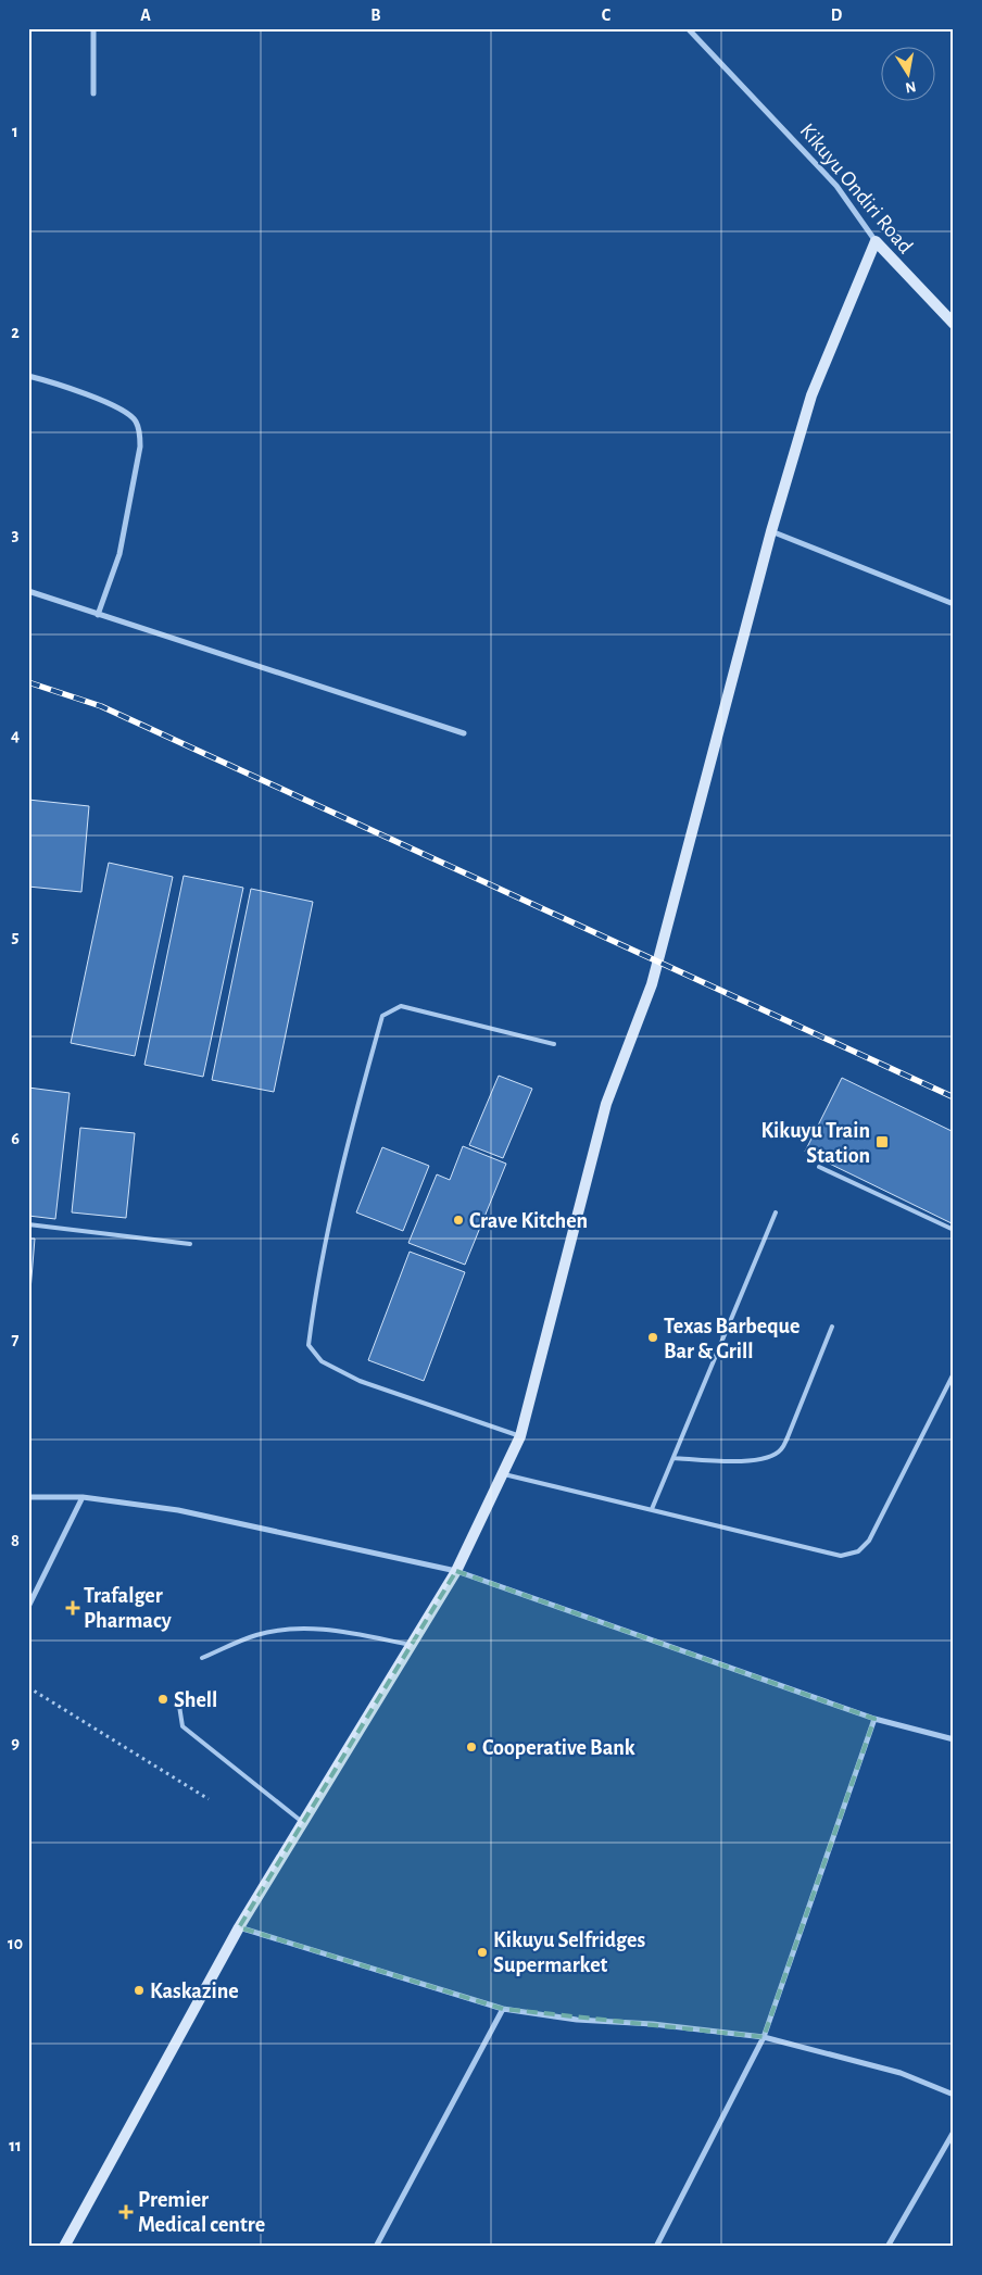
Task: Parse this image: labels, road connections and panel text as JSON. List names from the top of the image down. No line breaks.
{"streets":{"street":["Kikuyu Ondiri Road"]},"places":{"transit":["Kikuyu Train Station"],"other":["Crave Kitchen","Texas Barbeque Bar & Grill","Shell","Cooperative Bank","Kikuyu Selfridges Supermarket","Kaskazine"],"health":["Trafalger Pharmacy","Premier Medical centre"]},"north":"bottom","grid":{"columns":["A","B","C","D"],"rows":["1","2","3","4","5","6","7","8","9","10","11"]}}
